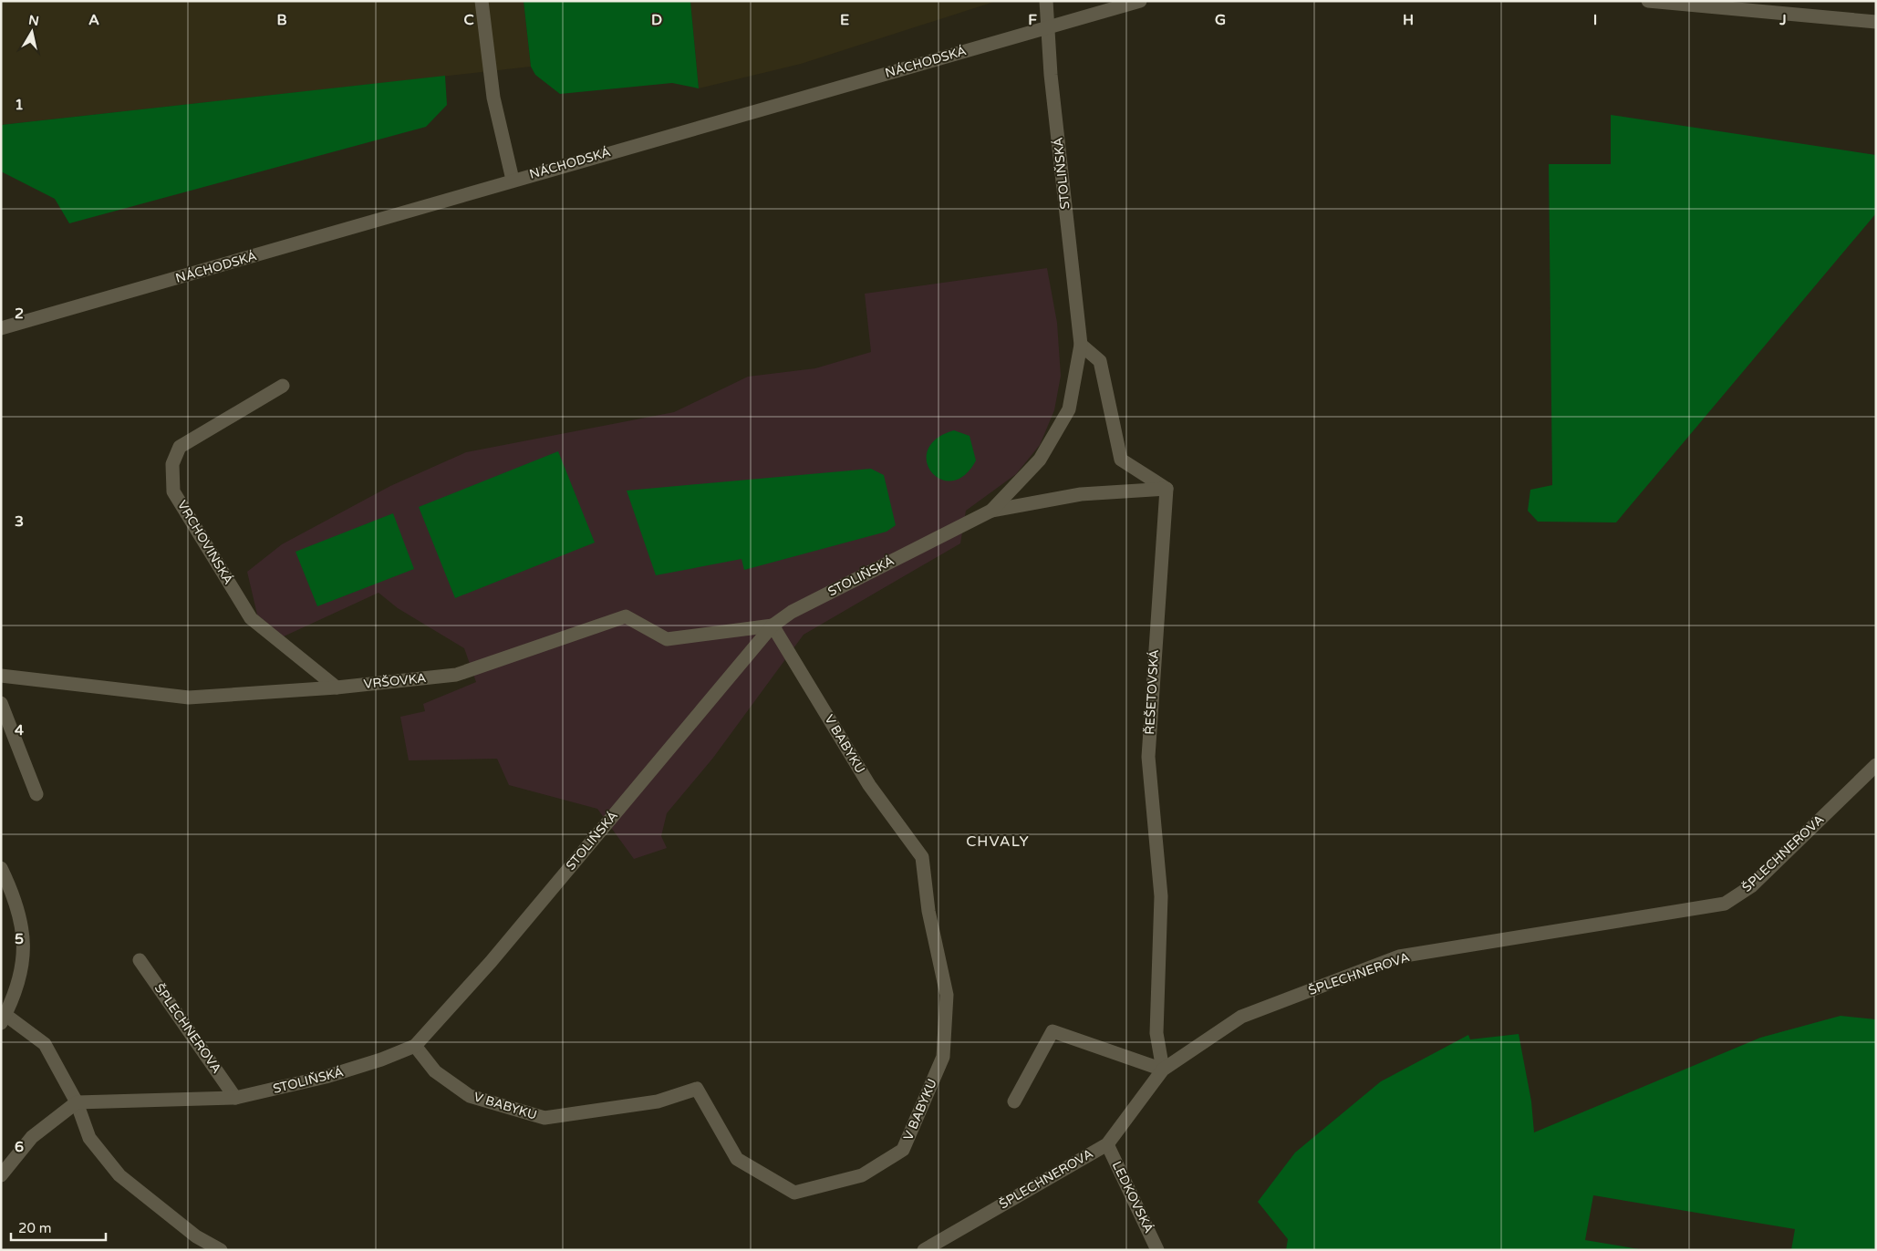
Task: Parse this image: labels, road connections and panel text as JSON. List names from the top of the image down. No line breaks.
{"streets":{"street":["NÁCHODSKÁ","STOLIŇSKÁ","VRCHOVINSKÁ","VRŠOVKA","ŘEŠETOVSKÁ","V BABYKU","ŠPLECHNEROVA","LEDKOVSKÁ"]},"crossings":[["NÁCHODSKÁ","STOLIŇSKÁ"],["STOLIŇSKÁ","VRŠOVKA"],["STOLIŇSKÁ","V BABYKU"],["STOLIŇSKÁ","ŠPLECHNEROVA"],["VRCHOVINSKÁ","VRŠOVKA"],["VRŠOVKA","V BABYKU"],["ŘEŠETOVSKÁ","ŠPLECHNEROVA"],["ŠPLECHNEROVA","LEDKOVSKÁ"]],"districts":["CHVALY"],"scale_bar":"20 m","north":"top","grid":{"columns":["A","B","C","D","E","F","G","H","I","J"],"rows":["1","2","3","4","5","6"]}}
